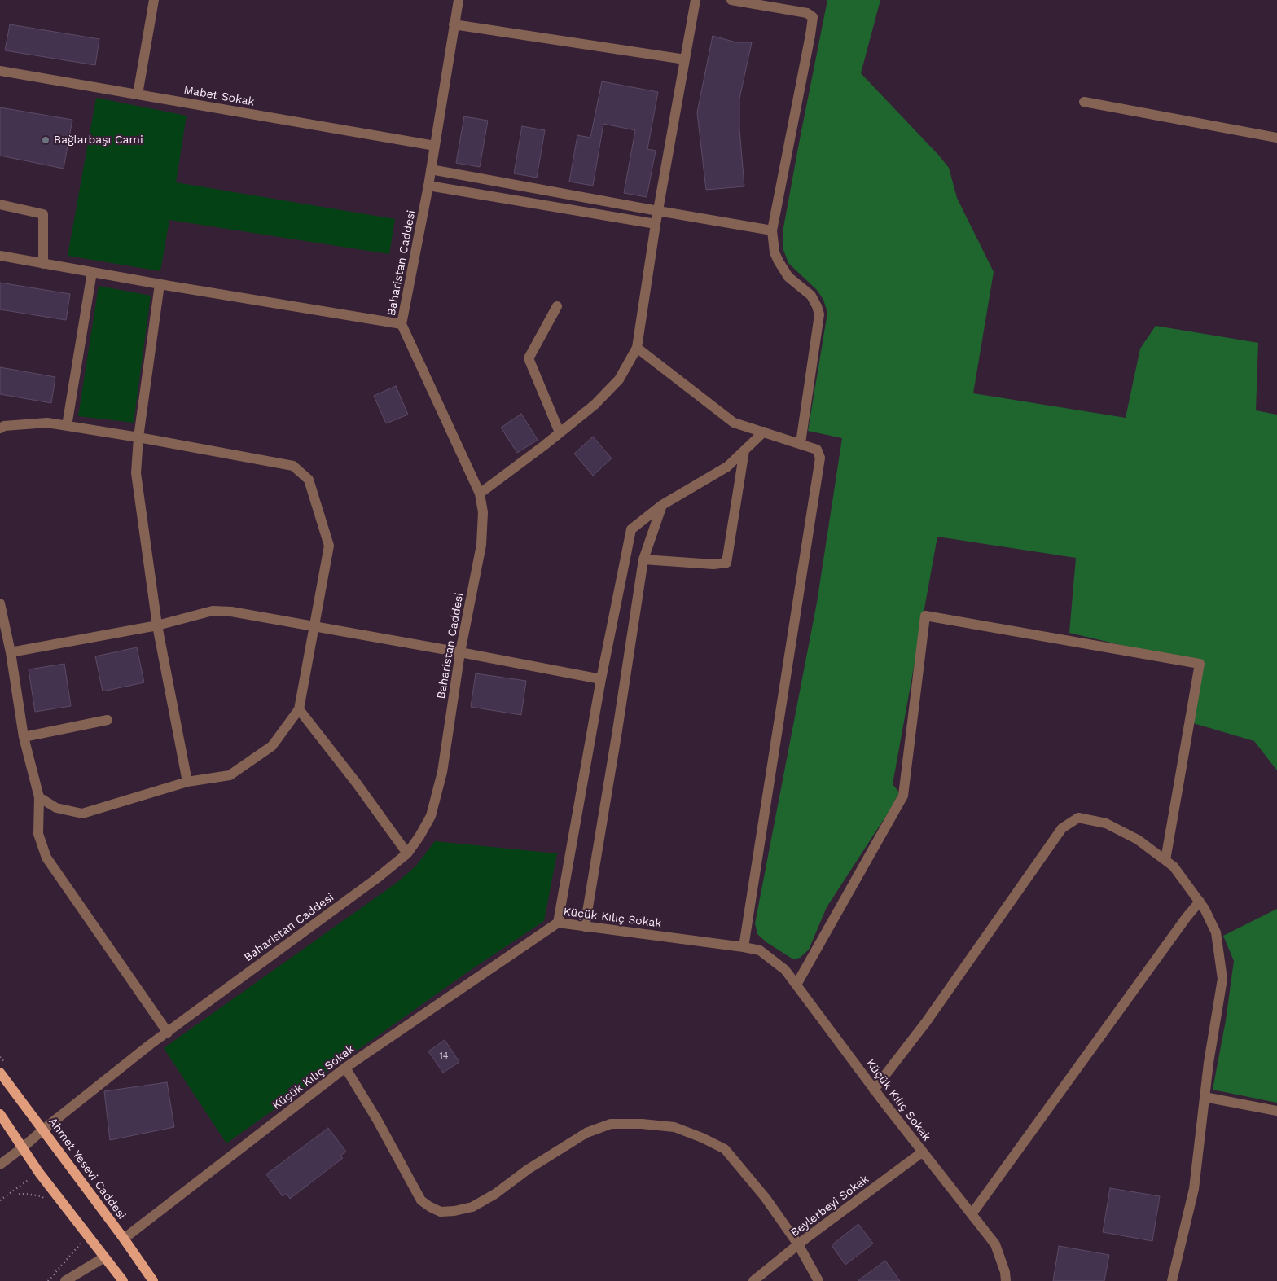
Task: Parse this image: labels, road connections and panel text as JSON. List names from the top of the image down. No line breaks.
{"streets":{"main road":["Ahmet Yesevi Caddesi"],"street":["Mabet Sokak","Baharistan Caddesi","Küçük Kılıç Sokak","Beylerbeyi Sokak"]},"crossings":[["Mabet Sokak","Baharistan Caddesi"],["Baharistan Caddesi","Ahmet Yesevi Caddesi"],["Küçük Kılıç Sokak","Ahmet Yesevi Caddesi"],["Küçük Kılıç Sokak","Beylerbeyi Sokak"]],"places":["Bağlarbaşı Cami"],"house_numbers":["14"]}
